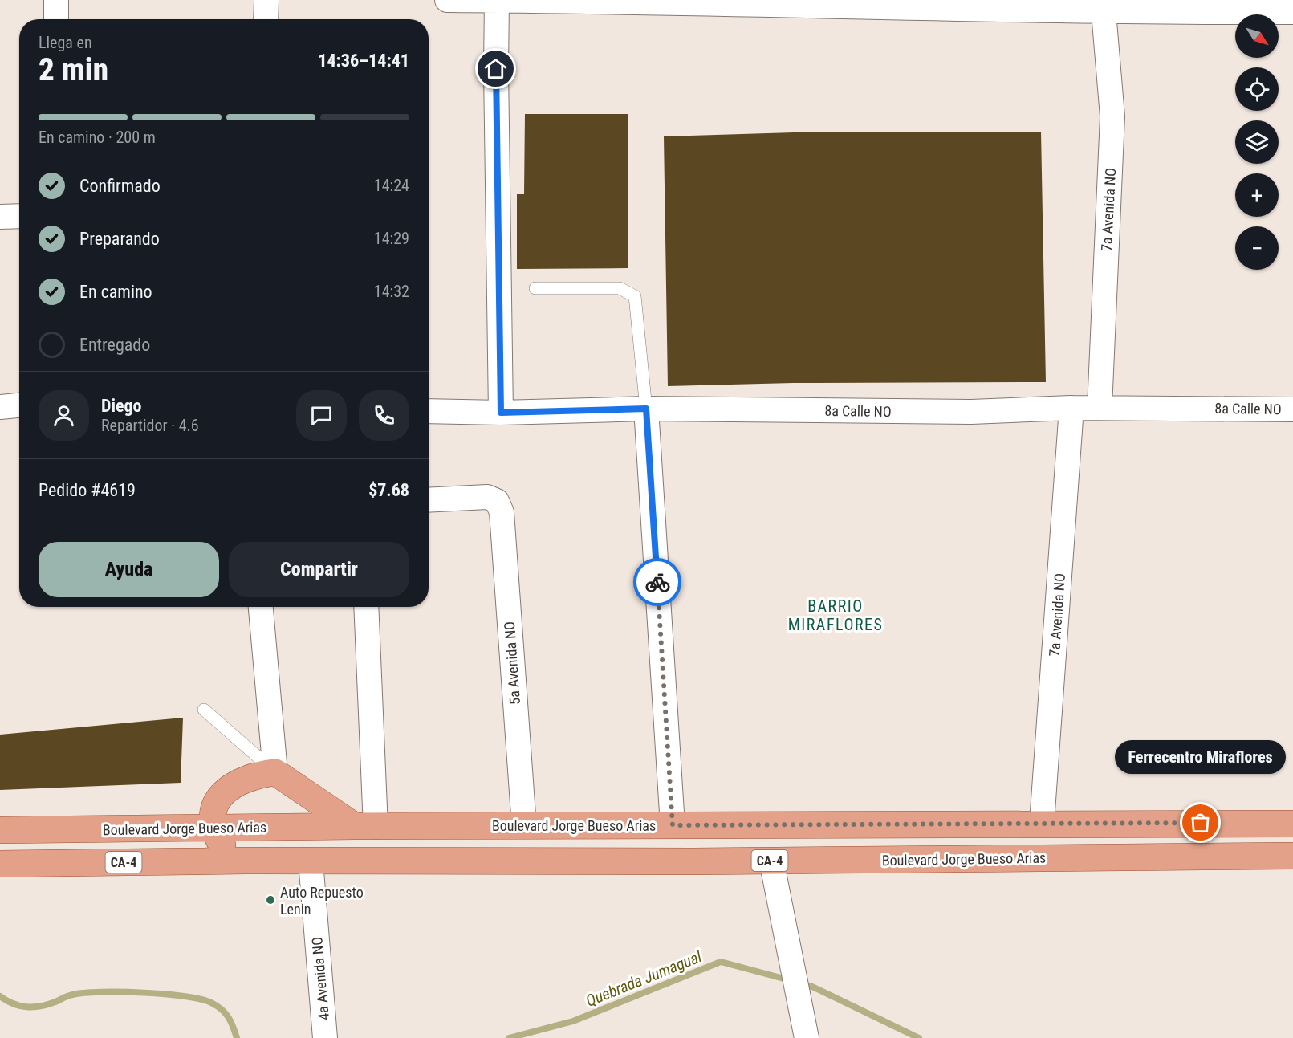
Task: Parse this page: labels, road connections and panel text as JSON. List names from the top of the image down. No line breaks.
{"streets":{"main road":["Boulevard Jorge Bueso Arias","CA-4"],"street":["7a Avenida NO","8a Calle NO","5a Avenida NO","4a Avenida NO"]},"crossings":[["7a Avenida NO","8a Calle NO"],["7a Avenida NO","Boulevard Jorge Bueso Arias"],["5a Avenida NO","Boulevard Jorge Bueso Arias"],["Boulevard Jorge Bueso Arias","4a Avenida NO"]],"districts":["BARRIO MIRAFLORES"],"water":["Quebrada Jumagual"],"places":["Ferrecentro Miraflores","Auto Repuesto Lenin"],"north":"bottom right","page":{"map_buttons":["+","−"],"heading":["2 min","Llega en","14:36–14:41"],"panel":["Diego","Repartidor · 4.6","Pedido #4619","$7.68"],"bar":"En camino · 200 m","list":[["Confirmado","14:24"],["Preparando","14:29"],["En camino","14:32"],"Entregado"],"buttons":["Ayuda","Compartir"],"bubble":"Ferrecentro Miraflores"}}
